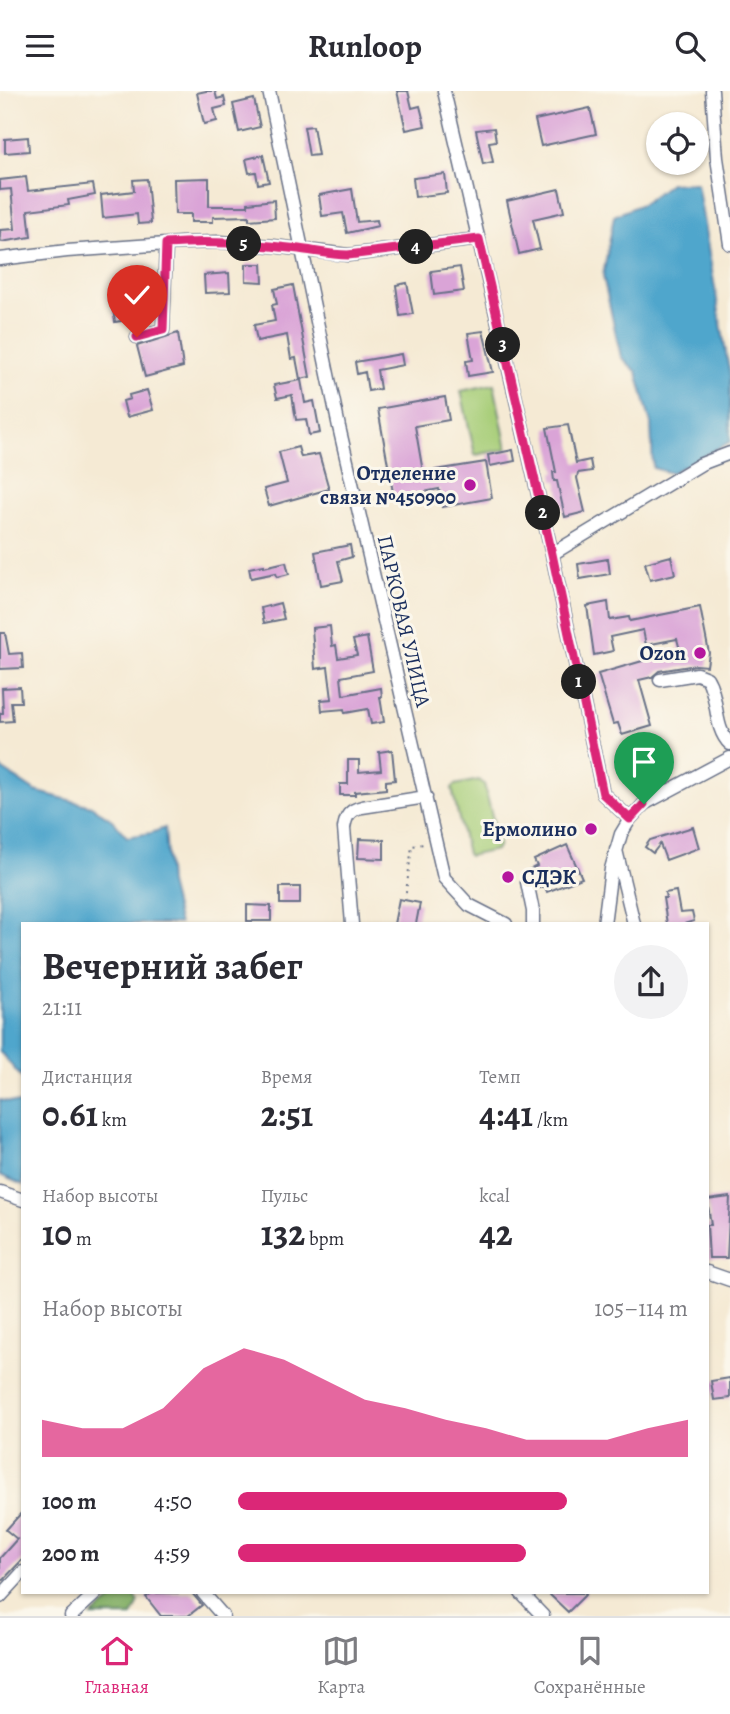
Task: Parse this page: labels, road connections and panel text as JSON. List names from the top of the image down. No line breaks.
{"streets":{"street":["ПАРКОВАЯ УЛИЦА"]},"places":["Отделение связи №450900","Ozon","Ермолино","СДЭК"],"page":{"header":"Runloop","pins":["5","4","3","2","1"],"heading":["Вечерний забег","21:11"],"stats":[["Дистанция","0.61 km"],["Время","2:51"],["Темп","4:41 /km"],["Набор высоты","10 m"],["Пульс","132 bpm"],["kcal","42"]],"chart":["Набор высоты","105–114 m"],"list":[{"name":"100 m","note":"4:50"},{"name":"200 m","note":"4:59"}],"tabs":["Главная","Карта","Сохранённые"]}}
